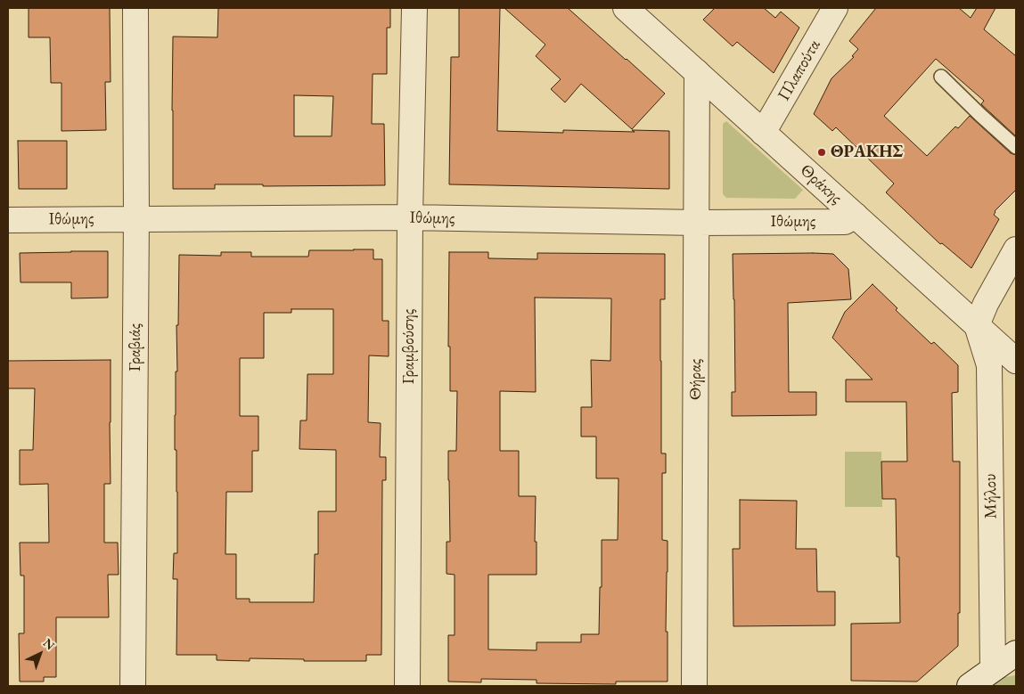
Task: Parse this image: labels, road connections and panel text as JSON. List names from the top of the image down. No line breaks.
{"streets":{"street":["Πλαπούτα","Θράκης","Ιθώμης","Γραμβούσης","Γραβιάς","Θήρας","Μήλου"]},"crossings":[["Πλαπούτα","Θράκης"],["Θράκης","Ιθώμης"],["Θράκης","Θήρας"],["Θράκης","Μήλου"],["Ιθώμης","Γραμβούσης"],["Ιθώμης","Γραβιάς"],["Ιθώμης","Θήρας"]],"places":["ΘΡΑΚΗΣ"],"north":"top right"}
